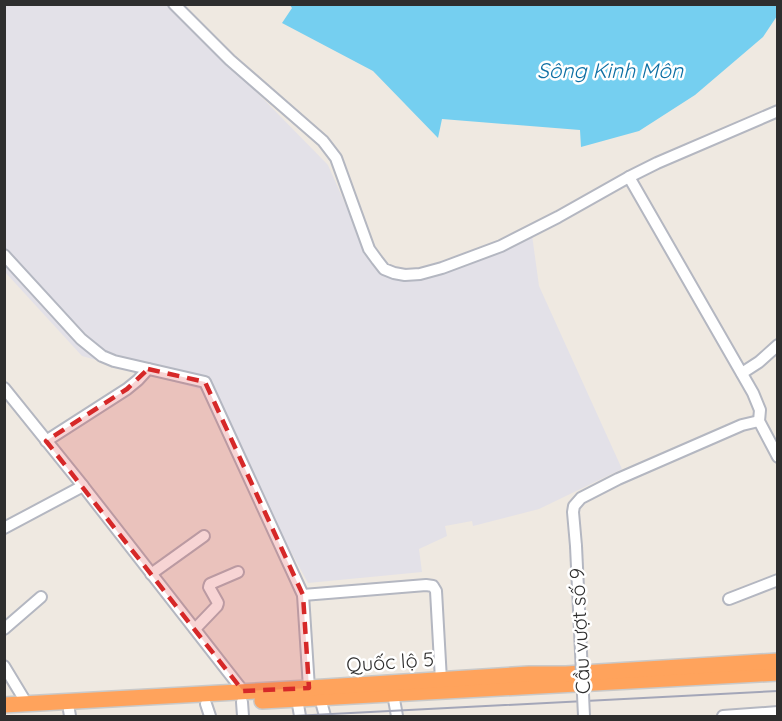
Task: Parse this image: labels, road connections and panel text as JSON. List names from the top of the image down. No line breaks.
{"streets":{"highway":["Quốc lộ 5"],"street":["Cầu vượt số 9"]},"water":["Sông Kinh Môn"]}
